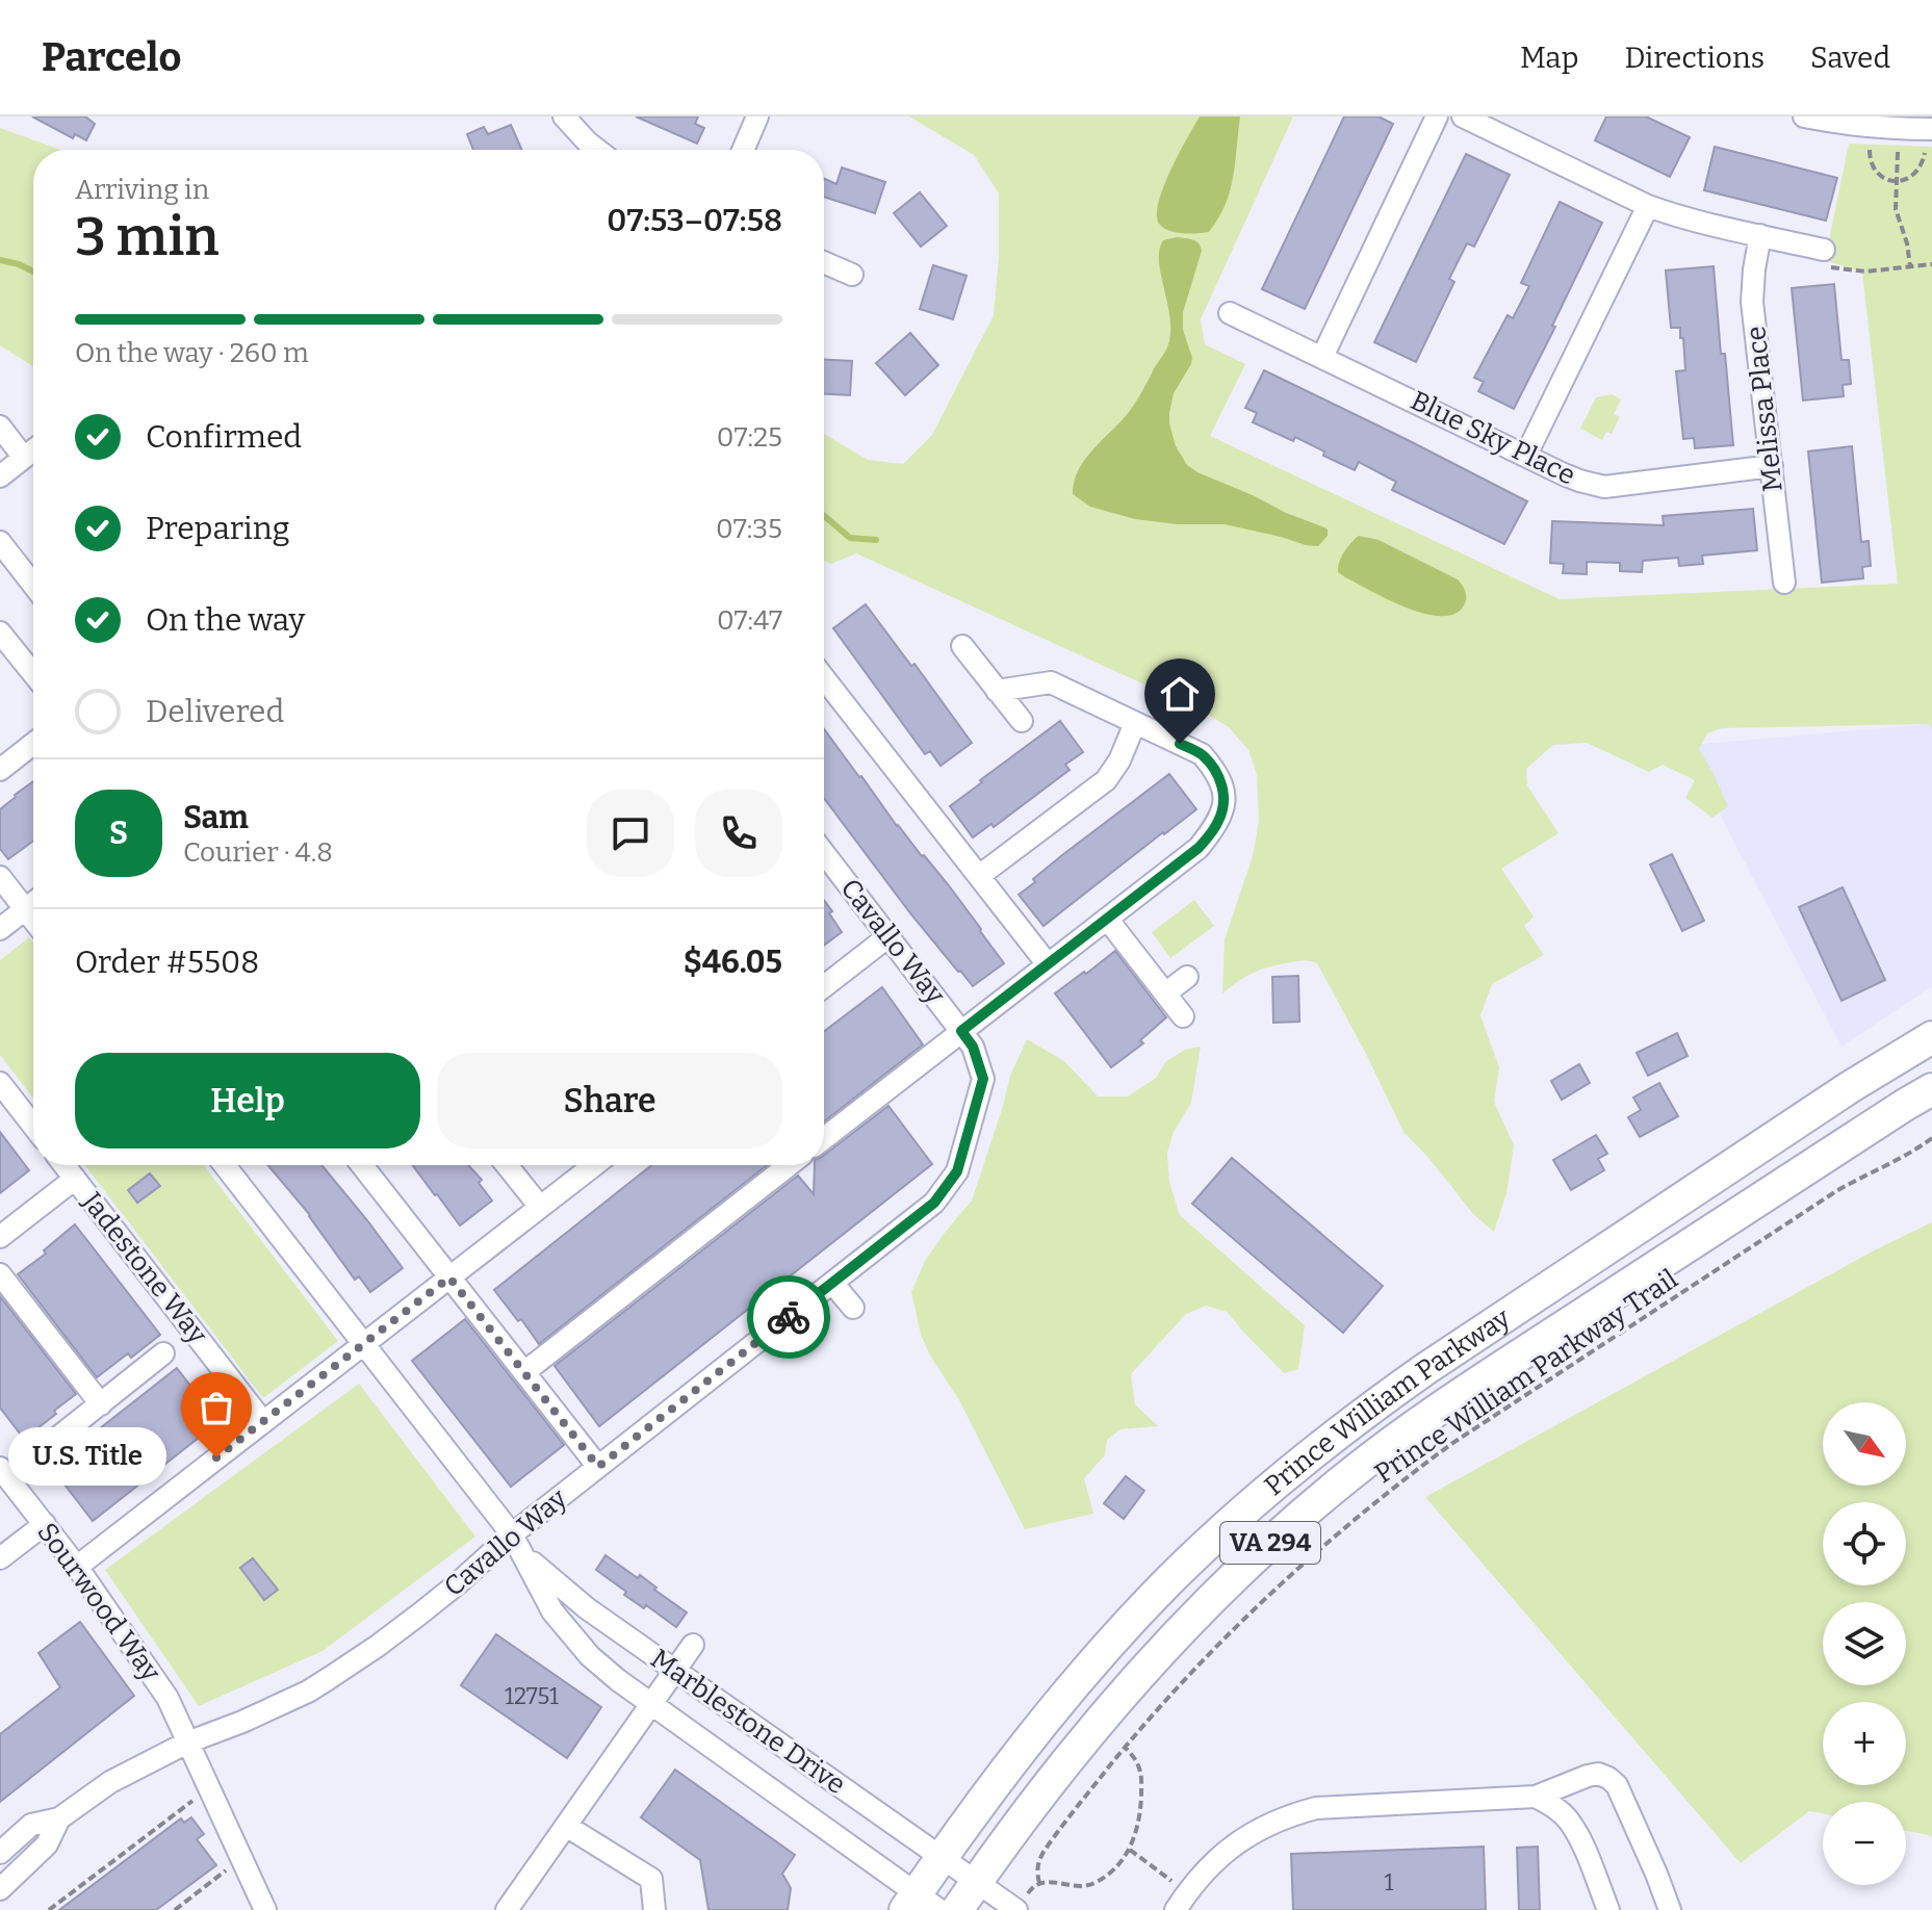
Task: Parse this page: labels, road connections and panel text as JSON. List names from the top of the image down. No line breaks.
{"streets":{"highway":["Prince William Parkway","VA 294"],"street":["Melissa Place","Blue Sky Place","Cavallo Way","Jadestone Way","Sourwood Way","Marblestone Drive"],"path":["Prince William Parkway Trail"]},"crossings":[["Melissa Place","Blue Sky Place"],["Cavallo Way","Sourwood Way"],["Cavallo Way","Marblestone Drive"],["Prince William Parkway","Marblestone Drive"]],"places":["U.S. Title"],"house_numbers":["12751","1"],"north":"bottom right","page":{"header":"Parcelo","nav":["Map","Directions","Saved"],"heading":["3 min","Arriving in","07:53–07:58"],"panel":["Sam","Courier · 4.8","Order #5508","$46.05"],"bar":"On the way · 260 m","list":[["Confirmed","07:25"],["Preparing","07:35"],["On the way","07:47"],"Delivered"],"round":"S","buttons":["Help","Share"],"map_buttons":["+","−"],"bubble":"U.S. Title"}}
